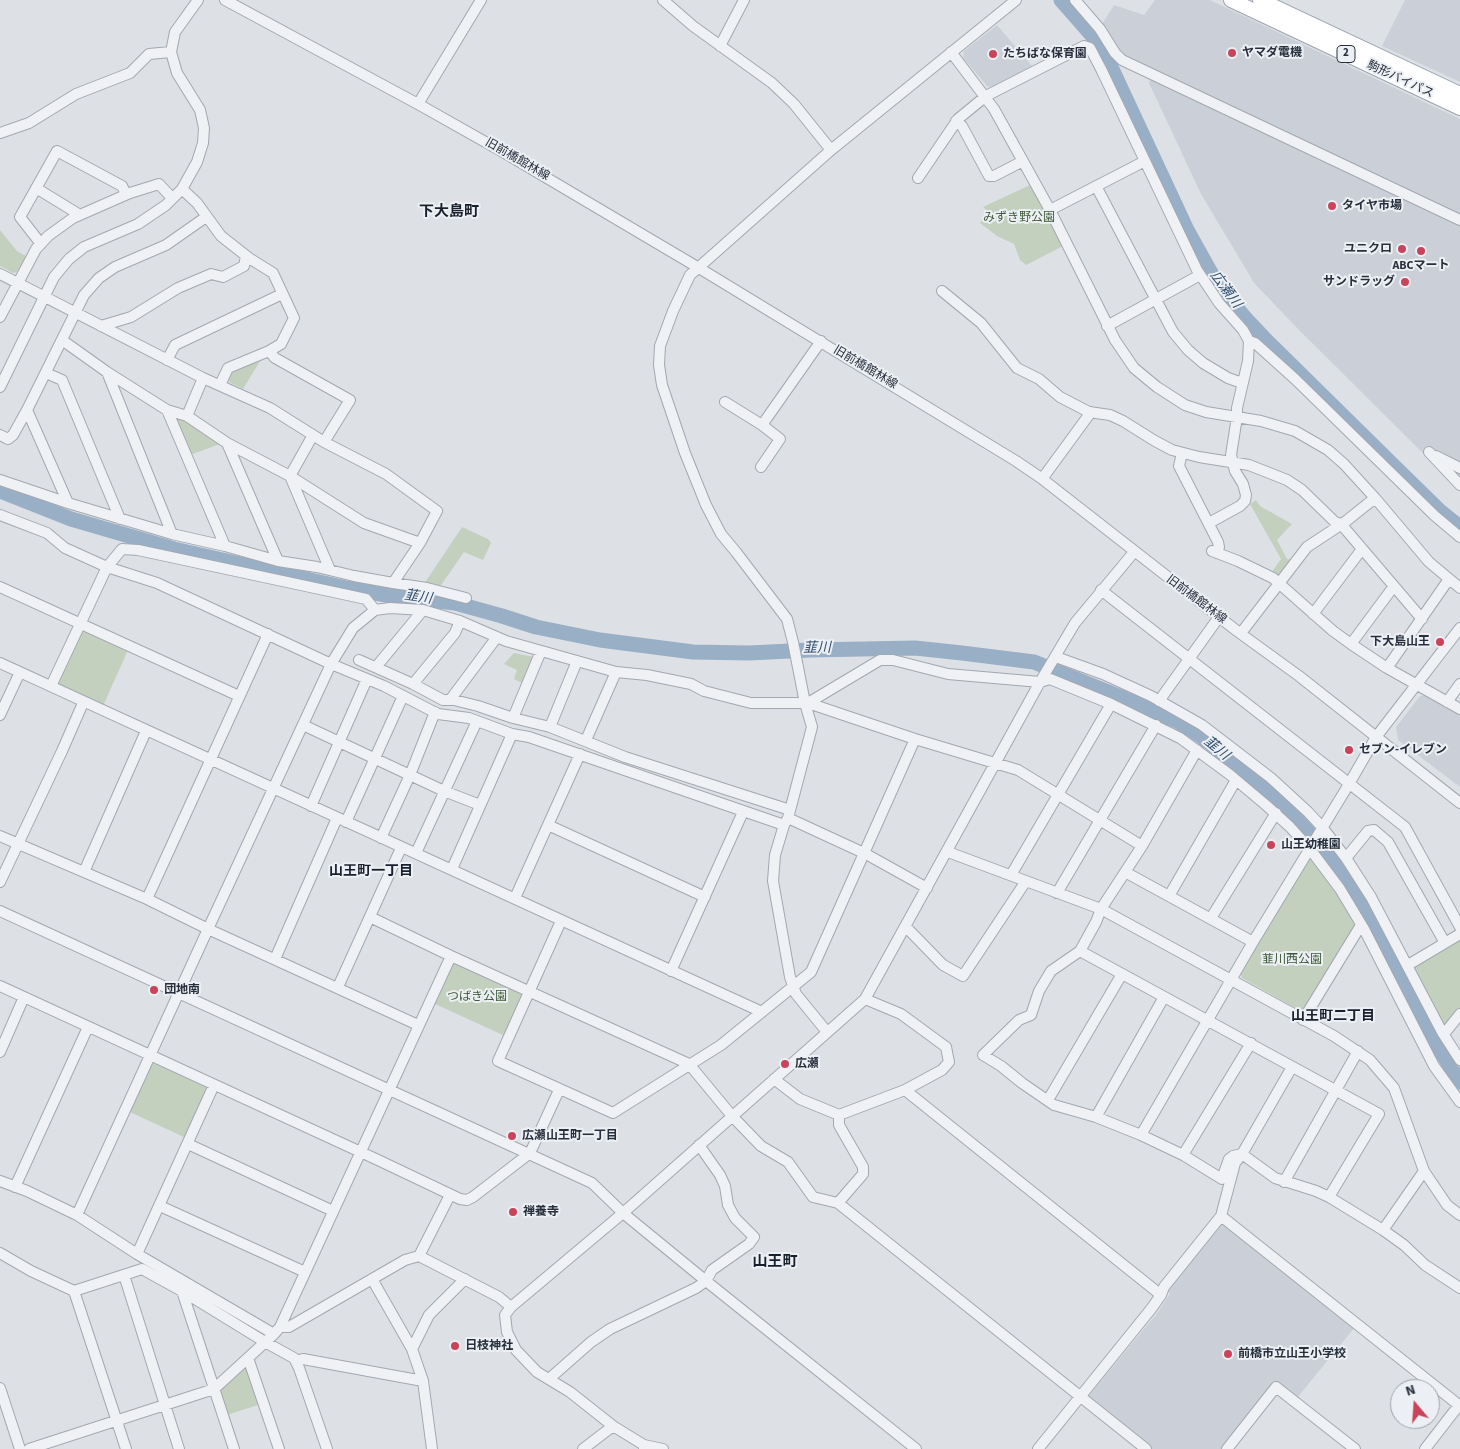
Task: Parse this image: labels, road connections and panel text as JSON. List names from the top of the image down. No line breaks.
{"streets":{"main road":["2","駒形バイパス"],"street":["旧前橋館林線"]},"districts":["下大島町","山王町一丁目","山王町二丁目","山王町"],"water":["広瀬川","韮川"],"parks":["みずき野公園","韮川西公園","つばき公園"],"places":["ヤマダ電機","たちばな保育園","タイヤ市場","ユニクロ","ABCマート","サンドラッグ","下大島山王","セブン-イレブン","山王幼稚園","団地南","広瀬","広瀬山王町一丁目","禅養寺","日枝神社","前橋市立山王小学校"],"north":"top"}
